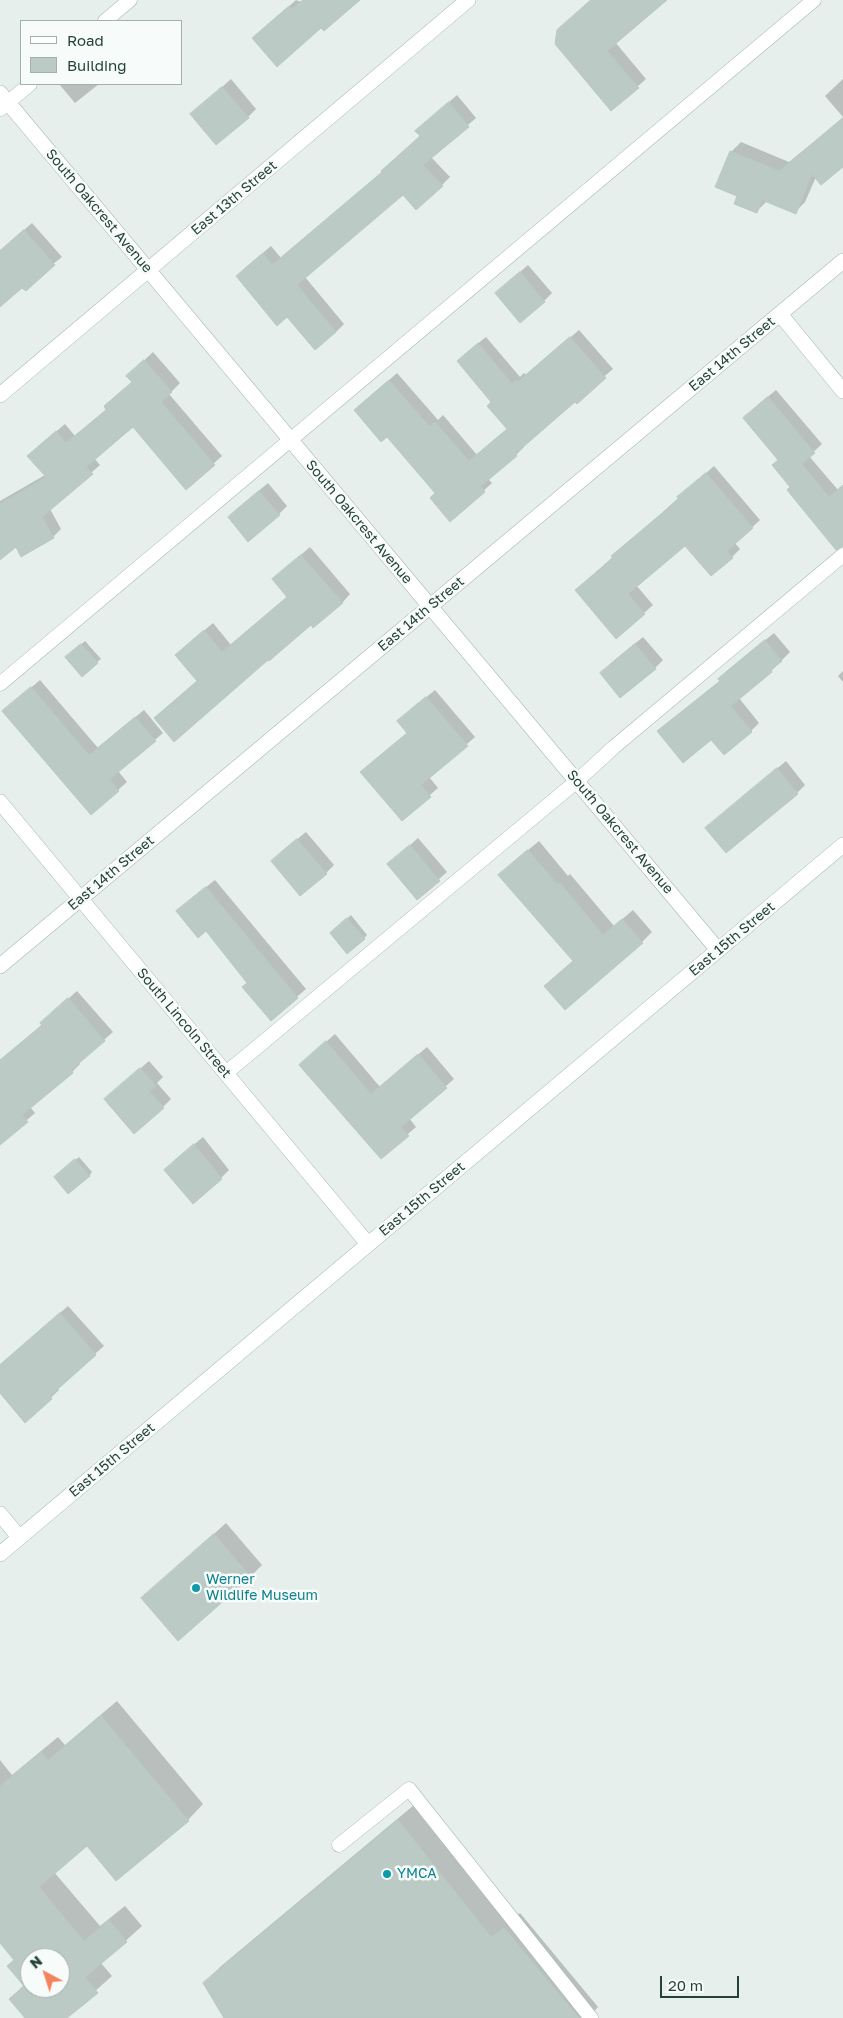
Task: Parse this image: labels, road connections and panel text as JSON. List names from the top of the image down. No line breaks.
{"streets":{"street":["East 13th Street","South Oakcrest Avenue","East 14th Street","East 15th Street","South Lincoln Street"]},"crossings":[["East 13th Street","South Oakcrest Avenue"],["South Oakcrest Avenue","East 14th Street"],["South Oakcrest Avenue","East 15th Street"],["East 14th Street","South Lincoln Street"],["East 15th Street","South Lincoln Street"]],"places":["Werner Wildlife Museum","YMCA"],"legend":["Road","Building"],"scale_bar":"20 m","north":"top left"}
